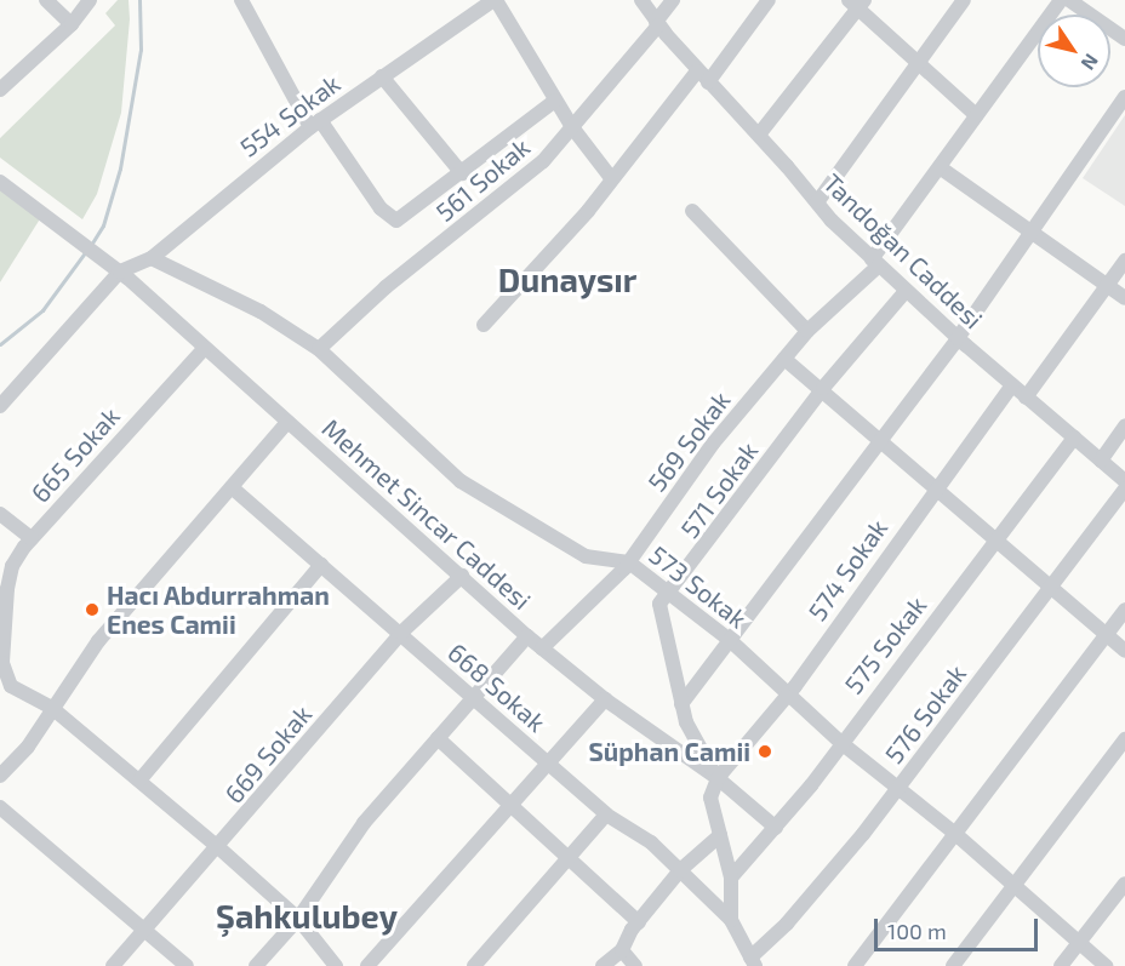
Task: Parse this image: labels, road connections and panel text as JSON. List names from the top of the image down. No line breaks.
{"streets":{"street":["554 Sokak","561 Sokak","Tandoğan Caddesi","569 Sokak","665 Sokak","571 Sokak","Mehmet Sincar Caddesi","574 Sokak","573 Sokak","575 Sokak","668 Sokak","576 Sokak","669 Sokak"]},"crossings":[["554 Sokak","Mehmet Sincar Caddesi"],["554 Sokak","573 Sokak"],["561 Sokak","Tandoğan Caddesi"],["561 Sokak","573 Sokak"],["Tandoğan Caddesi","569 Sokak"],["Tandoğan Caddesi","571 Sokak"],["Tandoğan Caddesi","574 Sokak"],["Tandoğan Caddesi","575 Sokak"],["569 Sokak","Mehmet Sincar Caddesi"],["569 Sokak","573 Sokak"],["665 Sokak","Mehmet Sincar Caddesi"],["665 Sokak","669 Sokak"],["571 Sokak","Mehmet Sincar Caddesi"],["571 Sokak","574 Sokak"],["571 Sokak","573 Sokak"],["Mehmet Sincar Caddesi","574 Sokak"],["Mehmet Sincar Caddesi","669 Sokak"],["574 Sokak","573 Sokak"],["573 Sokak","575 Sokak"],["573 Sokak","576 Sokak"],["668 Sokak","669 Sokak"]],"districts":["Dunaysır","Şahkulubey"],"places":["Hacı Abdurrahman Enes Camii","Süphan Camii"],"scale_bar":"100 m","north":"bottom right"}
